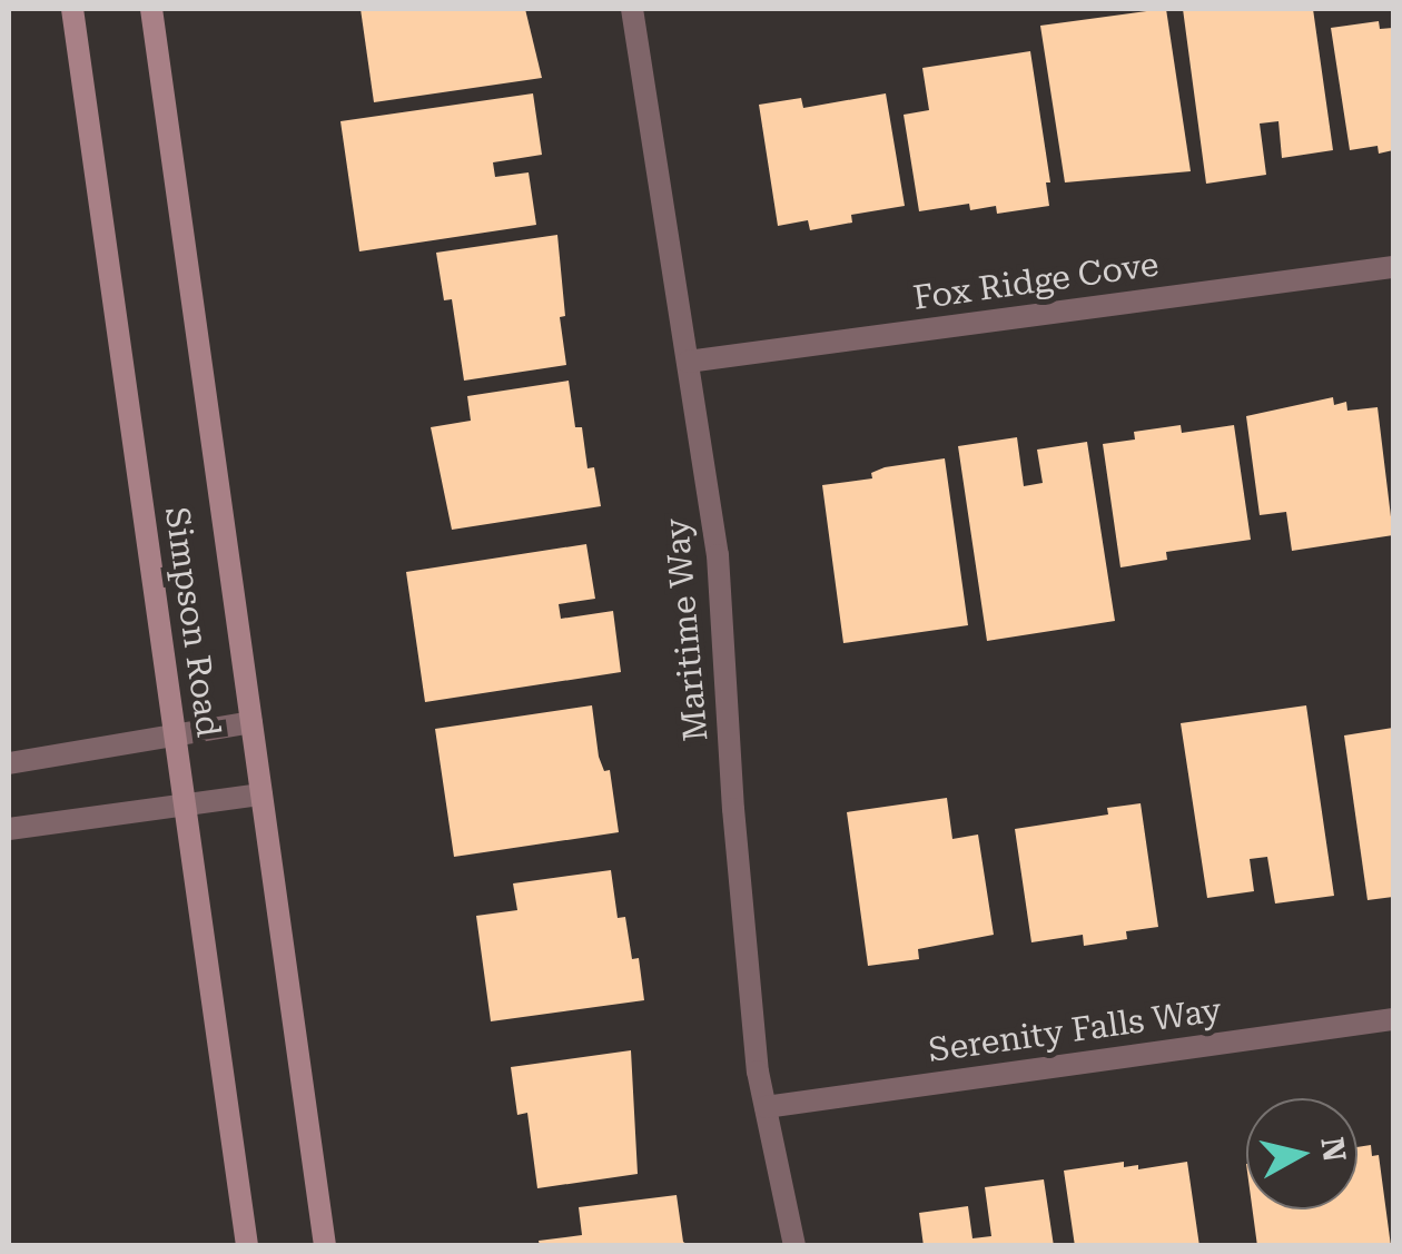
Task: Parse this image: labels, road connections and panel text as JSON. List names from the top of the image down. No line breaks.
{"streets":{"main road":["Simpson Road"],"street":["Fox Ridge Cove","Maritime Way","Serenity Falls Way"]},"crossings":[["Fox Ridge Cove","Maritime Way"],["Maritime Way","Serenity Falls Way"]],"north":"right"}
